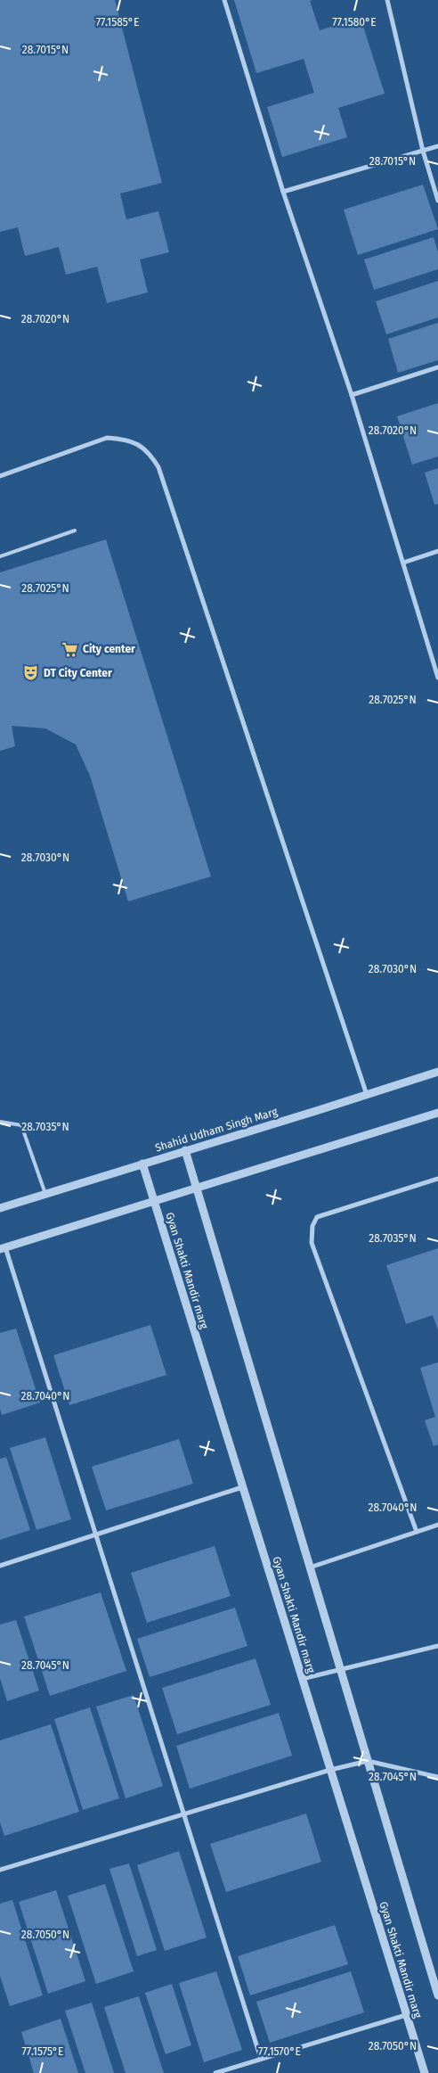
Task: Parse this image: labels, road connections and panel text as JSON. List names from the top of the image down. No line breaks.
{"streets":{"street":["Shahid Udham Singh Marg","Gyan Shakti Mandir marg"]},"crossings":[["Shahid Udham Singh Marg","Gyan Shakti Mandir marg"]],"places":{"supermarket":["City center"],"theatre":["DT City Center"]},"coordinates":["77.1585°E","77.1580°E","28.7015°N","28.7020°N","28.7025°N","28.7030°N","28.7035°N","28.7040°N","28.7045°N","28.7050°N","77.1575°E","77.1570°E"]}
